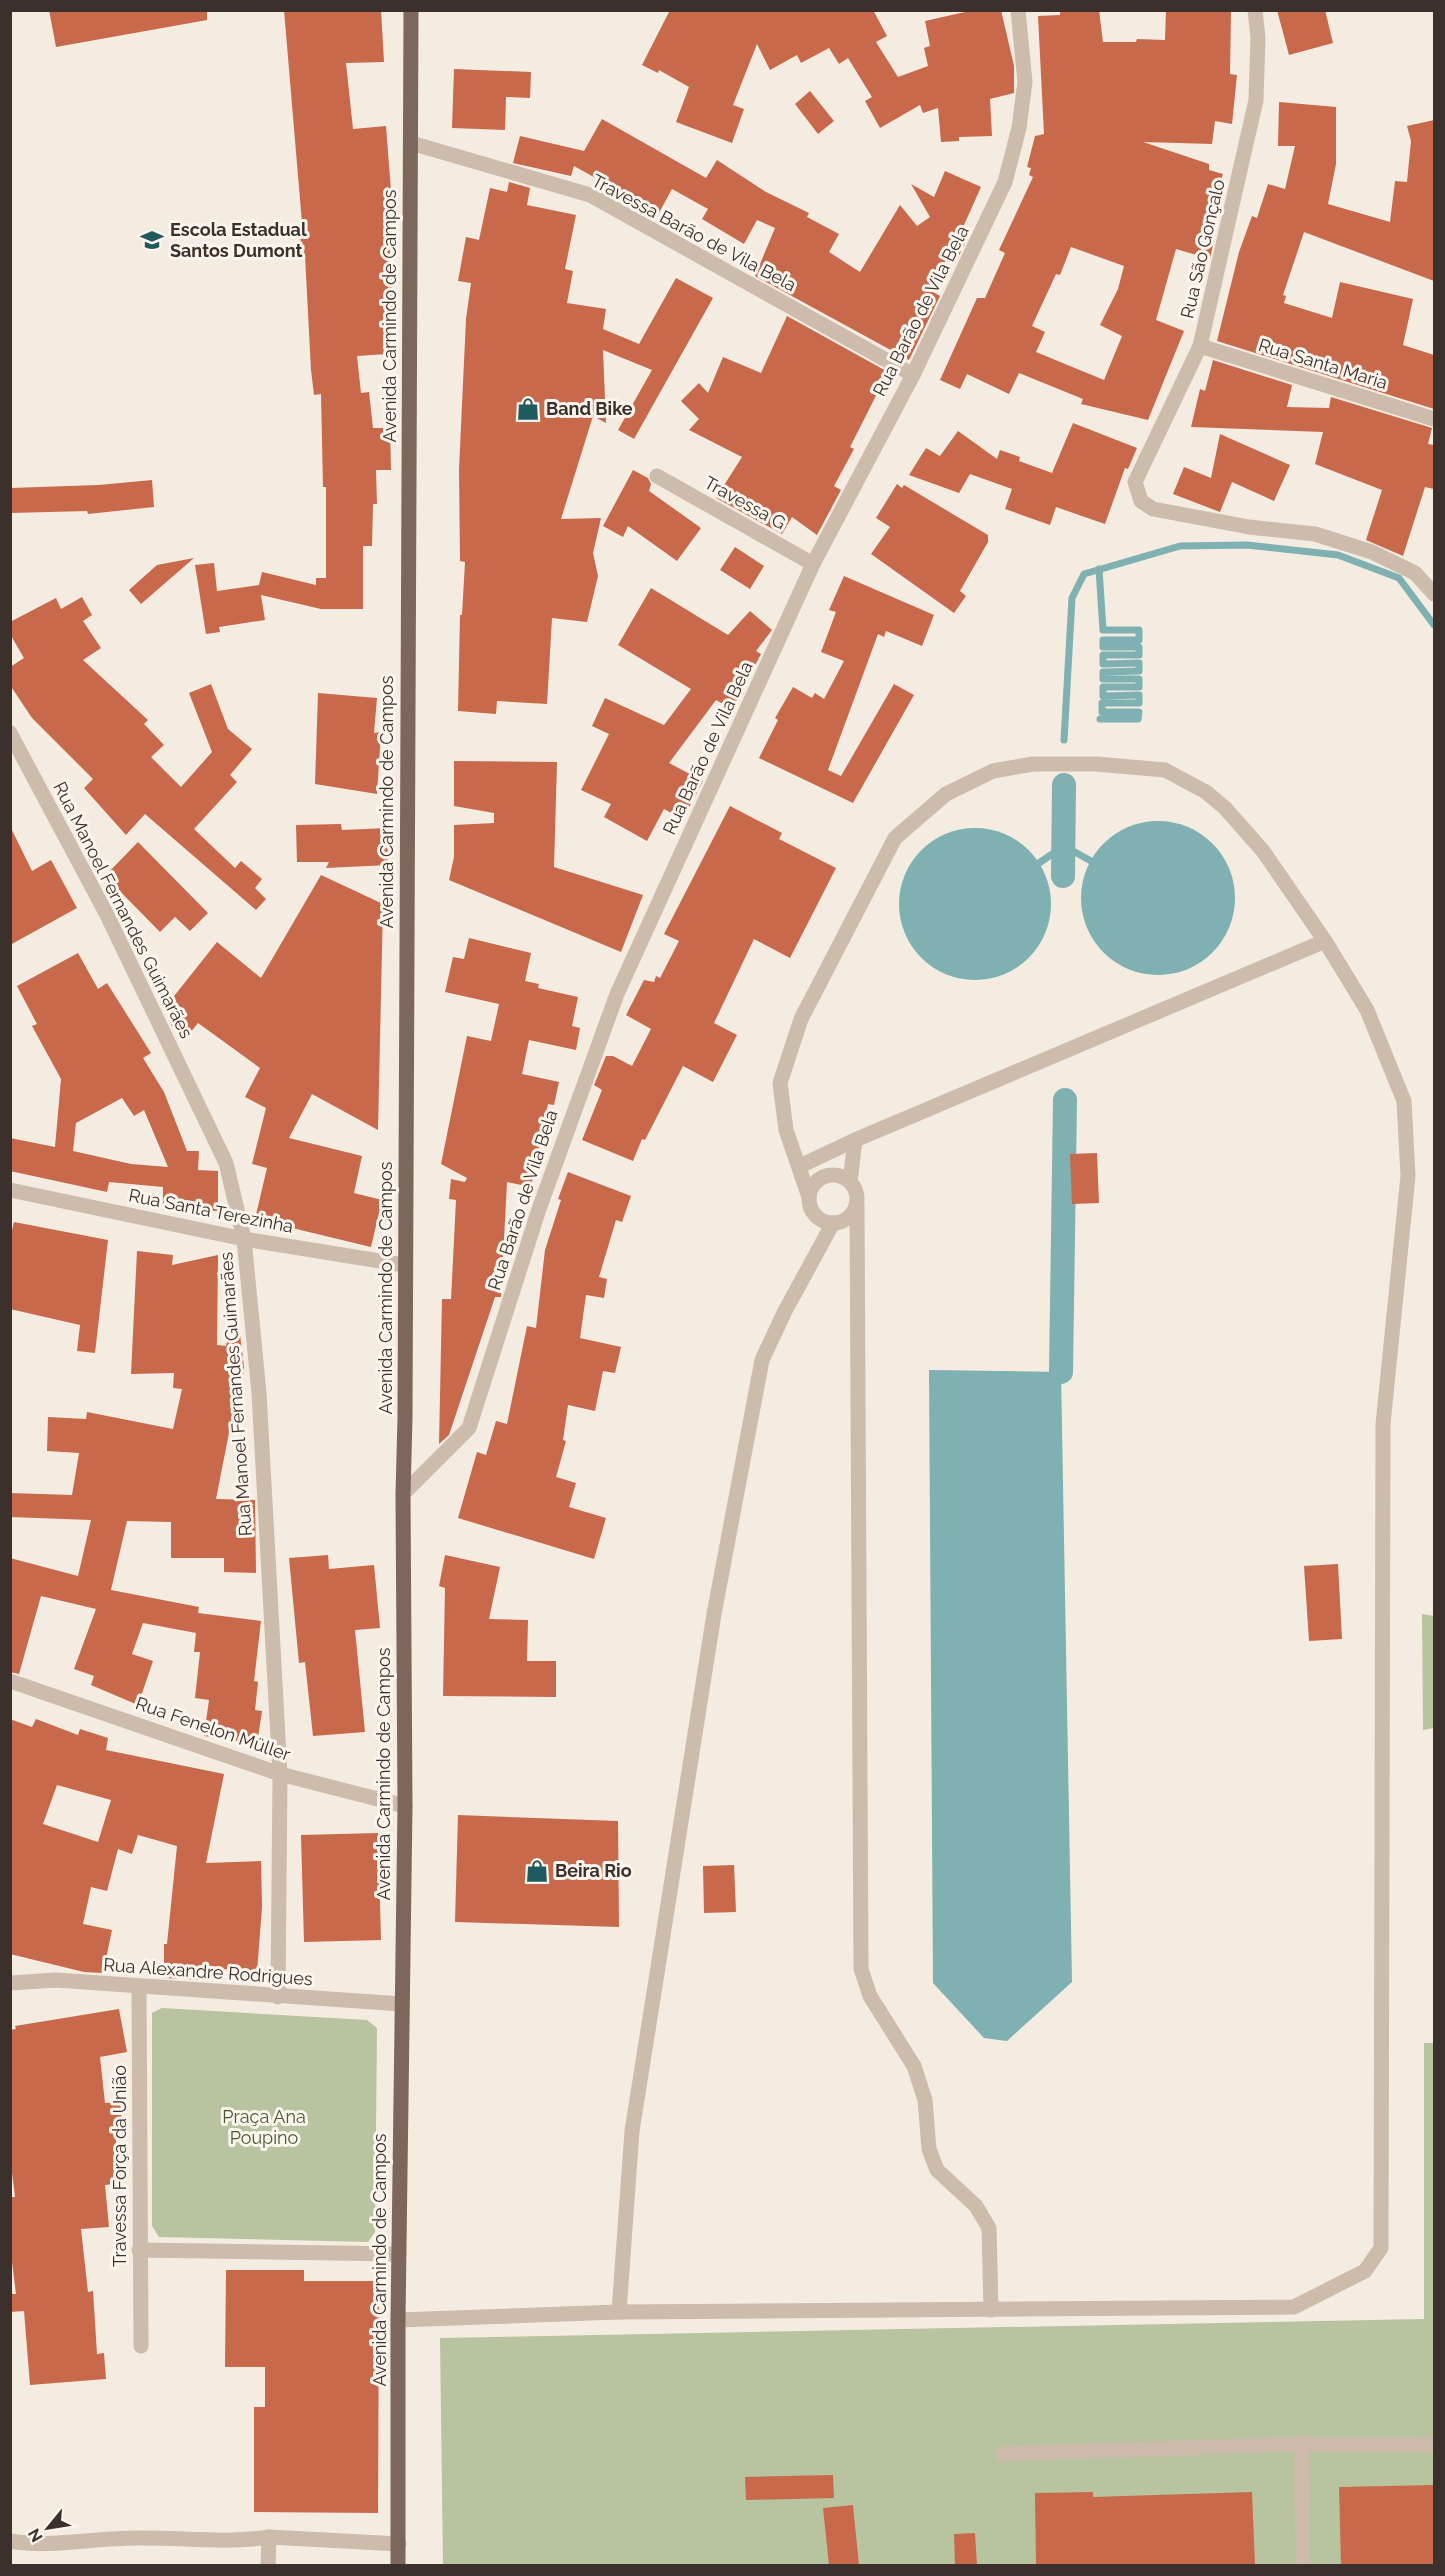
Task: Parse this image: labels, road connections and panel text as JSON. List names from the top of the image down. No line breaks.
{"streets":{"main road":["Avenida Carmindo de Campos"],"street":["Travessa Barão de Vila Bela","Rua São Gonçalo","Rua Barão de Vila Bela","Rua Santa Maria","Travessa G","Rua Manoel Fernandes Guimarães","Rua Santa Terezinha","Rua Fenelon Müller","Rua Alexandre Rodrigues","Travessa Força da União"]},"crossings":[["Travessa Barão de Vila Bela","Rua Barão de Vila Bela"],["Travessa Barão de Vila Bela","Avenida Carmindo de Campos"],["Rua São Gonçalo","Rua Santa Maria"],["Rua Barão de Vila Bela","Avenida Carmindo de Campos"],["Rua Barão de Vila Bela","Travessa G"],["Avenida Carmindo de Campos","Rua Santa Terezinha"],["Avenida Carmindo de Campos","Rua Fenelon Müller"],["Avenida Carmindo de Campos","Rua Alexandre Rodrigues"],["Rua Manoel Fernandes Guimarães","Rua Santa Terezinha"],["Rua Manoel Fernandes Guimarães","Rua Fenelon Müller"],["Rua Manoel Fernandes Guimarães","Rua Alexandre Rodrigues"],["Rua Alexandre Rodrigues","Travessa Força da União"]],"parks":["Praça Ana Poupino"],"places":{"school or university":["Escola Estadual Santos Dumont"],"shop":["Band Bike","Beira Rio"]},"north":"bottom left"}
